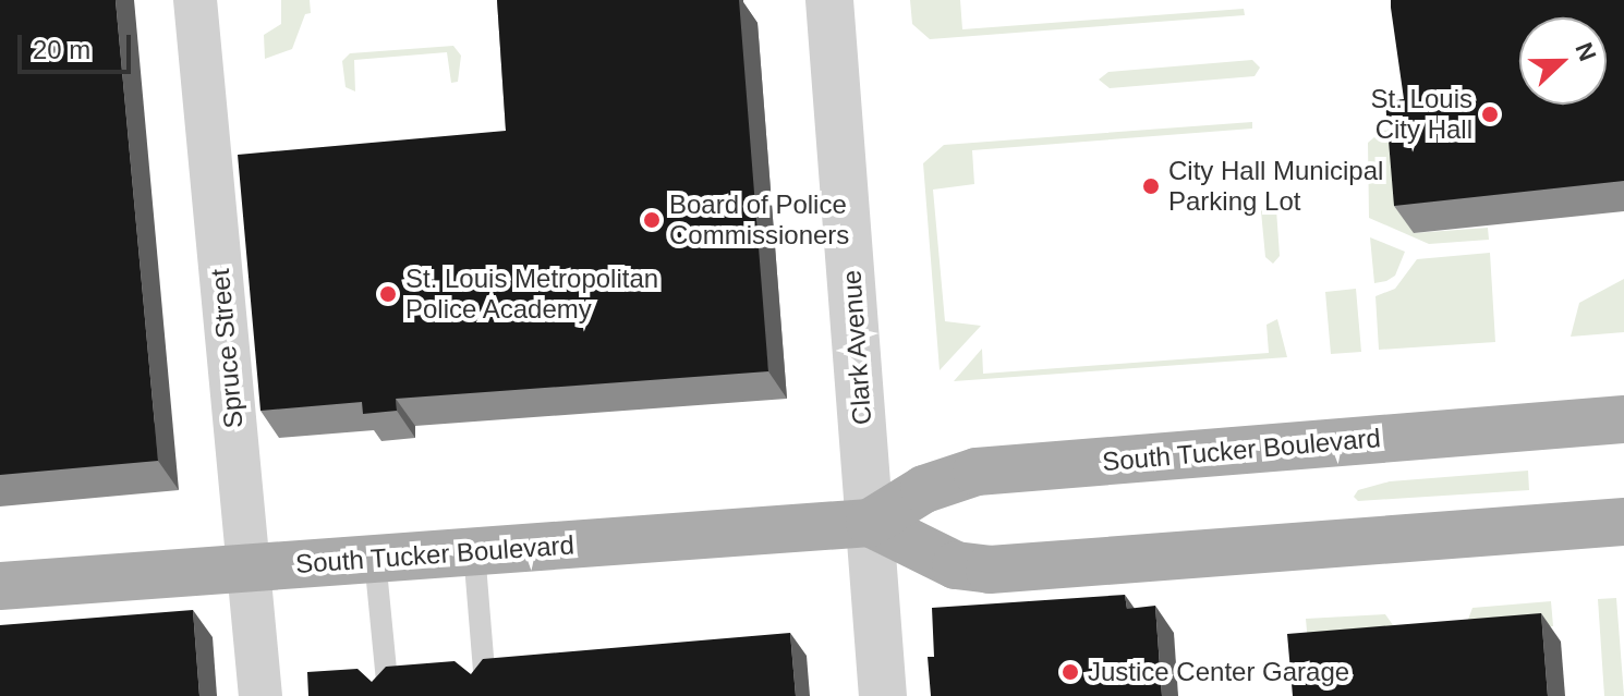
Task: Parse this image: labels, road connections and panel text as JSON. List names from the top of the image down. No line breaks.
{"streets":{"main road":["South Tucker Boulevard"],"street":["Clark Avenue","Spruce Street"]},"crossings":[["Clark Avenue","South Tucker Boulevard"],["Spruce Street","South Tucker Boulevard"]],"places":["St. Louis City Hall","City Hall Municipal Parking Lot","Board of Police Commissioners","St. Louis Metropolitan Police Academy","Justice Center Garage"],"scale_bar":"20 m","north":"right"}
